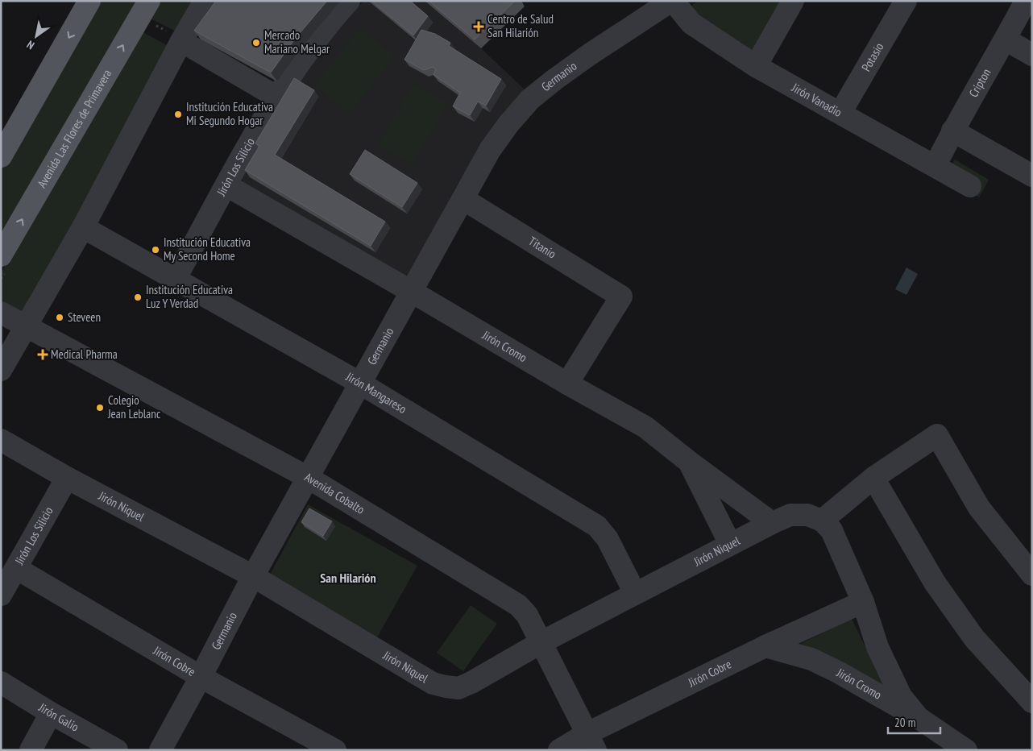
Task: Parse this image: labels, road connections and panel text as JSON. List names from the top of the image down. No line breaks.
{"streets":{"main road":["Avenida Las Flores de Primavera"],"street":["Potasio","Germanio","Cripton","Jirón Vanadio","Jirón Los Silicio","Titanio","Jirón Cromo","Jirón Mangareso","Avenida Cobalto","Jirón Niquel","Jirón Cobre","Jirón Galio"]},"crossings":[["Potasio","Jirón Vanadio"],["Germanio","Jirón Vanadio"],["Germanio","Titanio"],["Germanio","Jirón Cromo"],["Germanio","Jirón Mangareso"],["Germanio","Avenida Cobalto"],["Germanio","Jirón Niquel"],["Germanio","Jirón Cobre"],["Cripton","Jirón Vanadio"],["Jirón Los Silicio","Jirón Cromo"],["Jirón Los Silicio","Jirón Mangareso"],["Jirón Los Silicio","Jirón Niquel"],["Jirón Los Silicio","Jirón Cobre"],["Titanio","Jirón Cromo"],["Jirón Cromo","Jirón Niquel"],["Jirón Cromo","Jirón Cobre"],["Jirón Mangareso","Jirón Niquel"],["Avenida Cobalto","Jirón Niquel"],["Avenida Cobalto","Jirón Cobre"]],"districts":["San Hilarión"],"places":{"health":["Centro de Salud San Hilarión","Medical Pharma"],"other":["Mercado Mariano Melgar","Institución Educativa Mi Segundo Hogar","Institución Educativa My Second Home","Institución Educativa Luz Y Verdad","Steveen","Colegio Jean Leblanc"]},"scale_bar":"20 m","north":"bottom left"}
